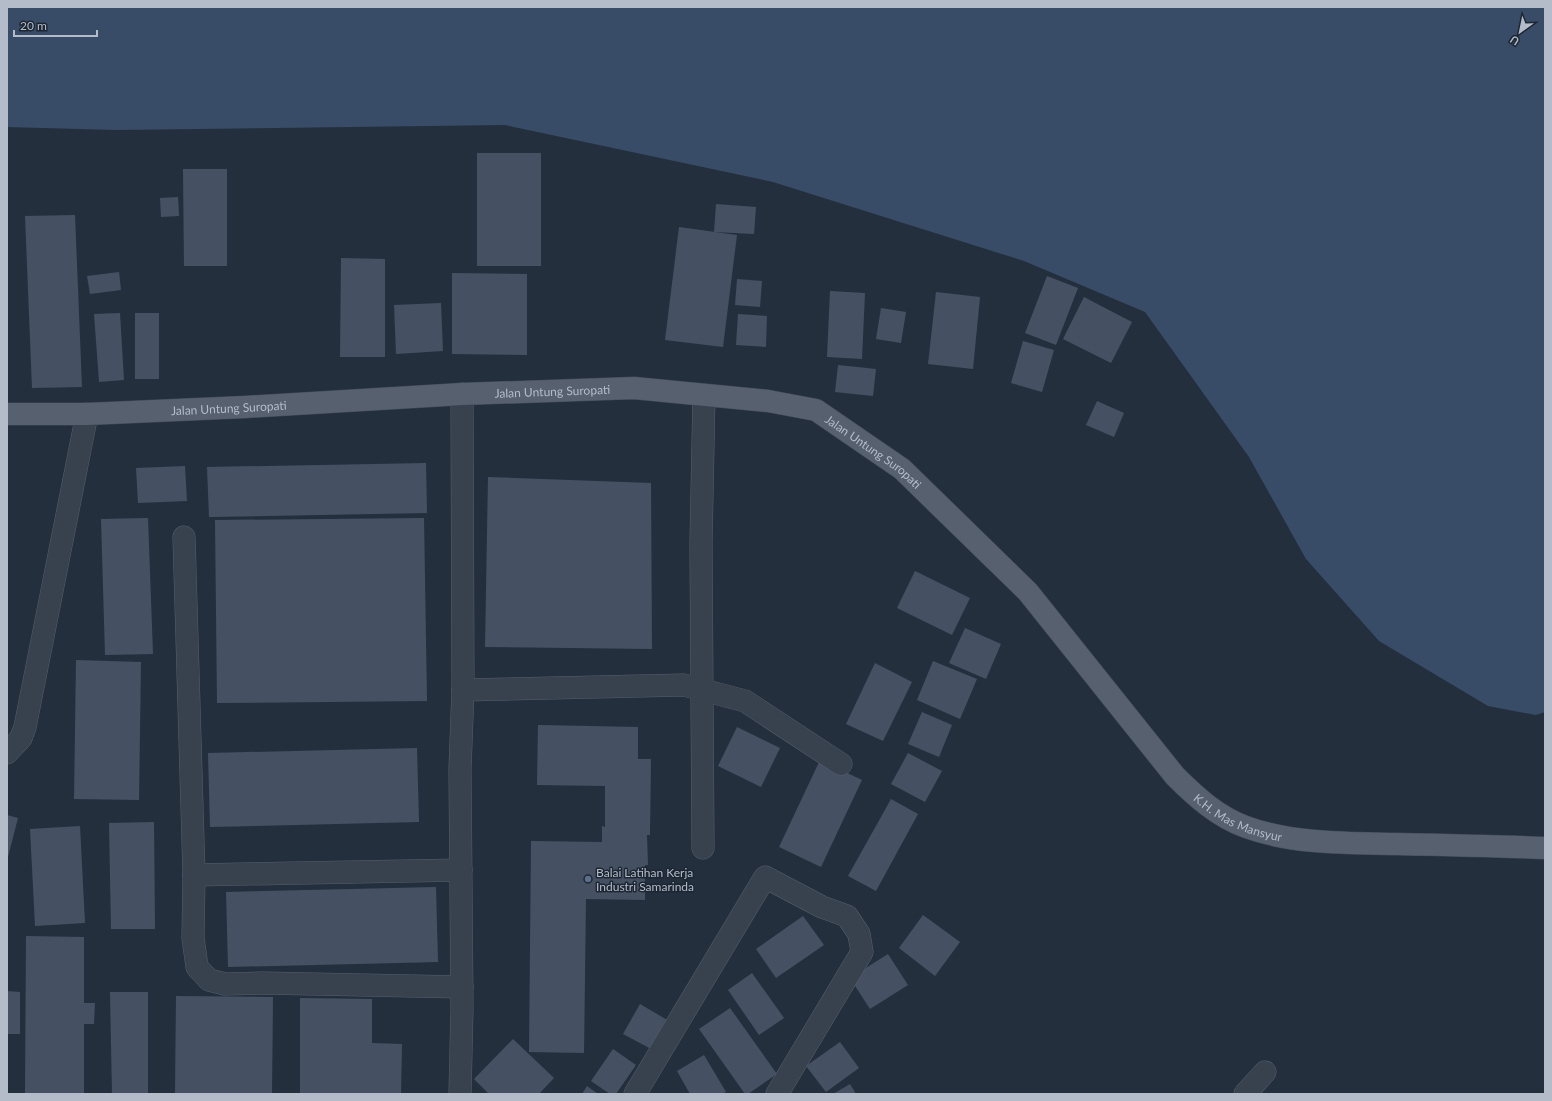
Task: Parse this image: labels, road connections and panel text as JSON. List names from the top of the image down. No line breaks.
{"streets":{"main road":["Jalan Untung Suropati","K.H. Mas Mansyur"]},"crossings":[["Jalan Untung Suropati","K.H. Mas Mansyur"]],"places":["Balai Latihan Kerja Industri Samarinda"],"scale_bar":"20 m","north":"bottom left"}
